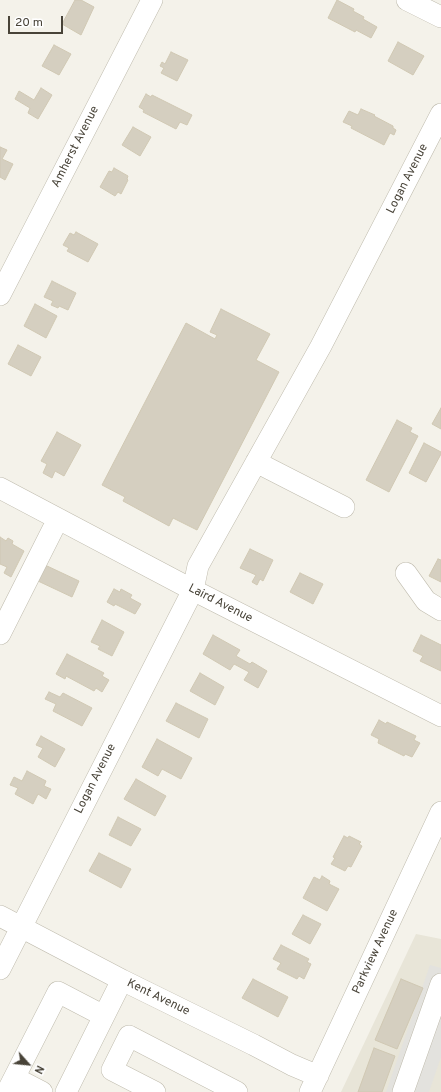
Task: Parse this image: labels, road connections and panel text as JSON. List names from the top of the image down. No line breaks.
{"streets":{"street":["Amherst Avenue","Logan Avenue","Laird Avenue","Parkview Avenue","Kent Avenue"]},"crossings":[["Logan Avenue","Laird Avenue"],["Logan Avenue","Kent Avenue"],["Parkview Avenue","Kent Avenue"]],"scale_bar":"20 m","north":"bottom right"}
